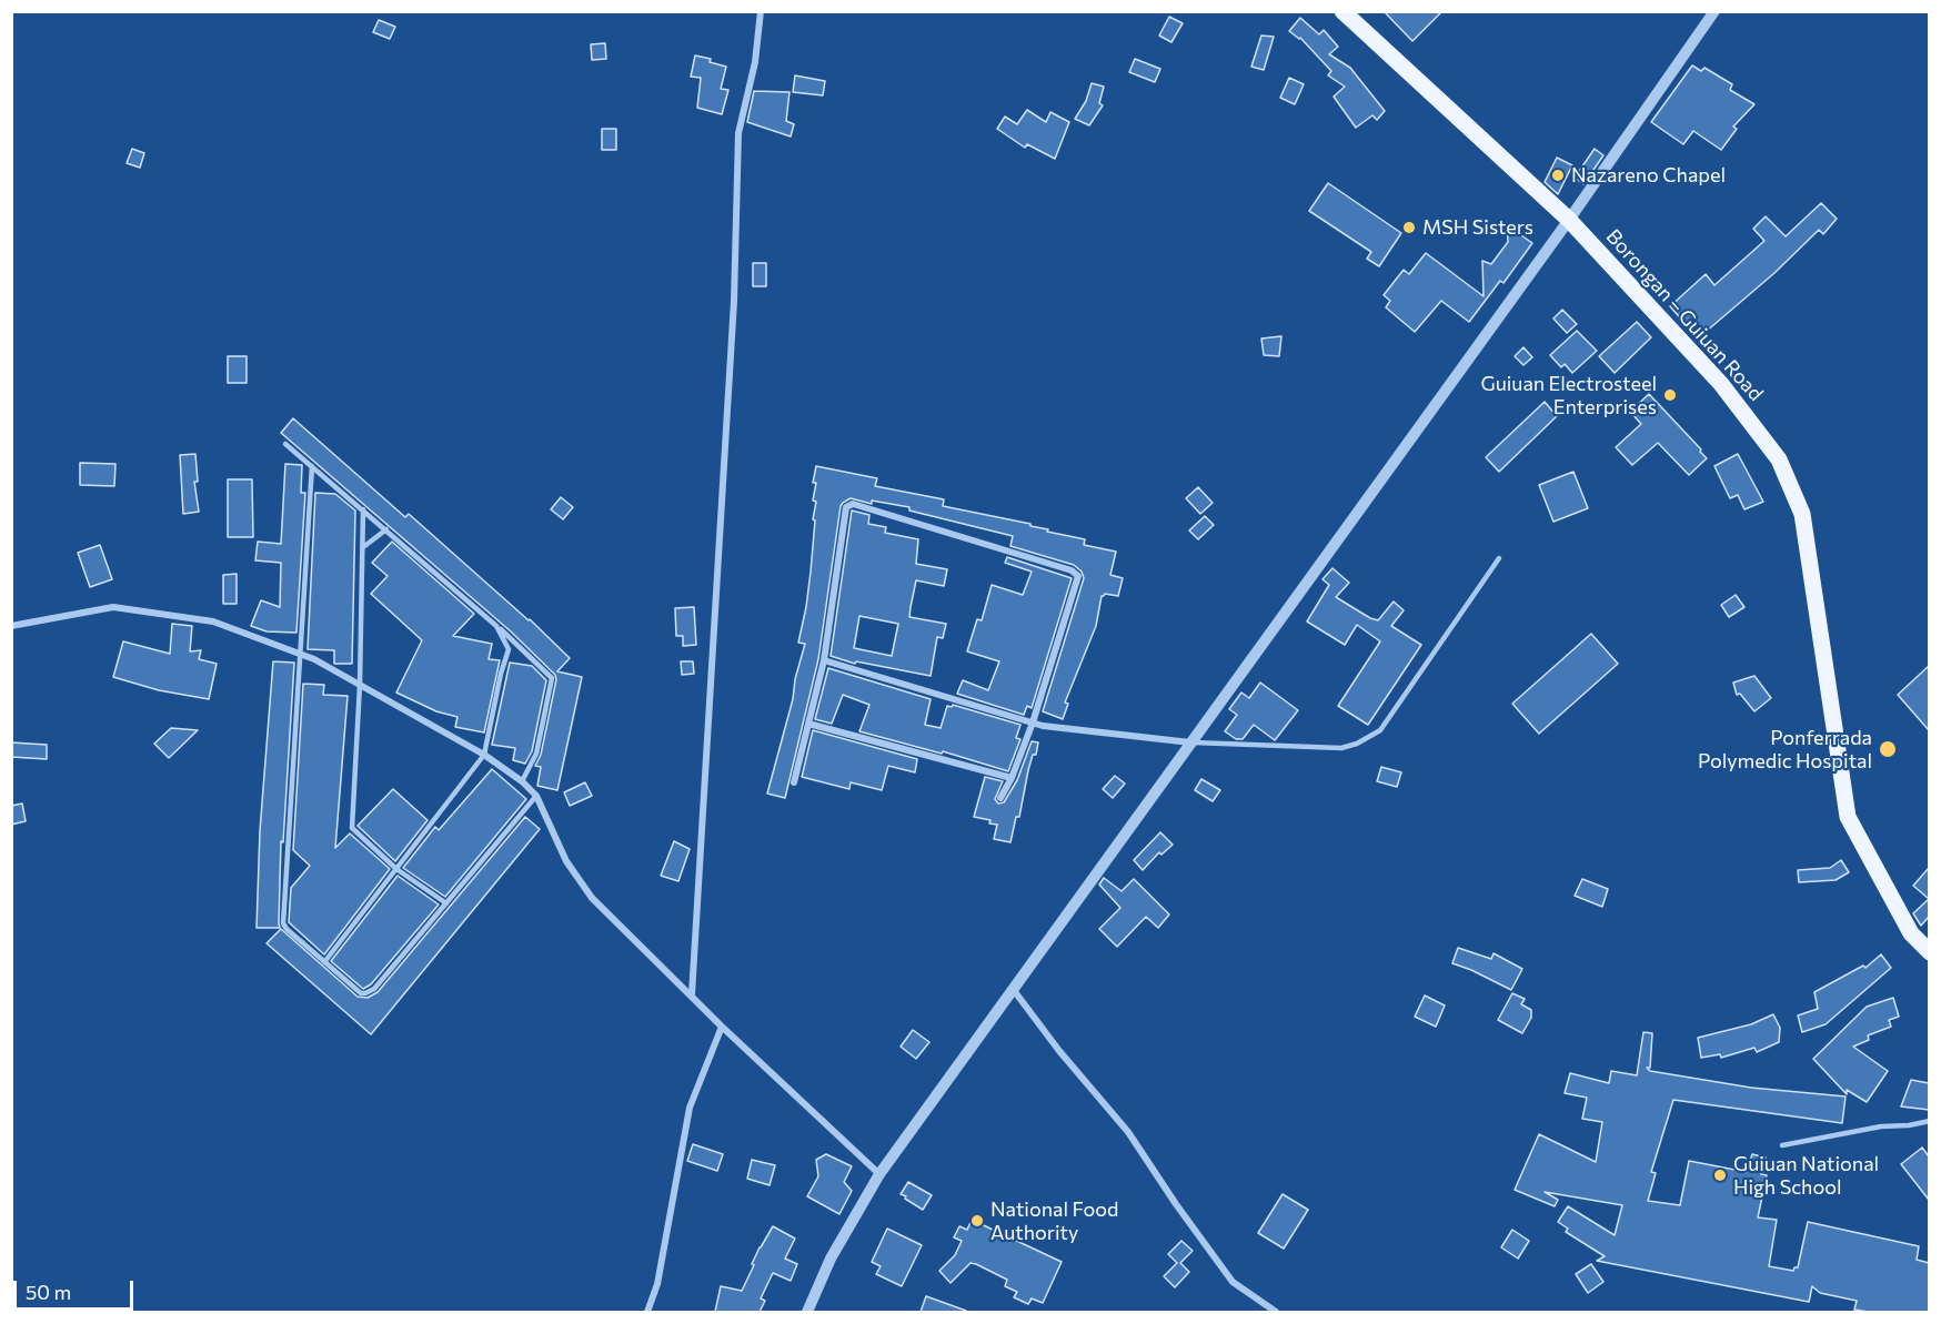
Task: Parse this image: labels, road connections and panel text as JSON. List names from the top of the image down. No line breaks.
{"streets":{"main road":["Borongan – Guiuan Road"]},"places":["Nazareno Chapel","MSH Sisters","Guiuan Electrosteel Enterprises","Ponferrada Polymedic Hospital","Guiuan National High School","National Food Authority"],"scale_bar":"50 m"}
